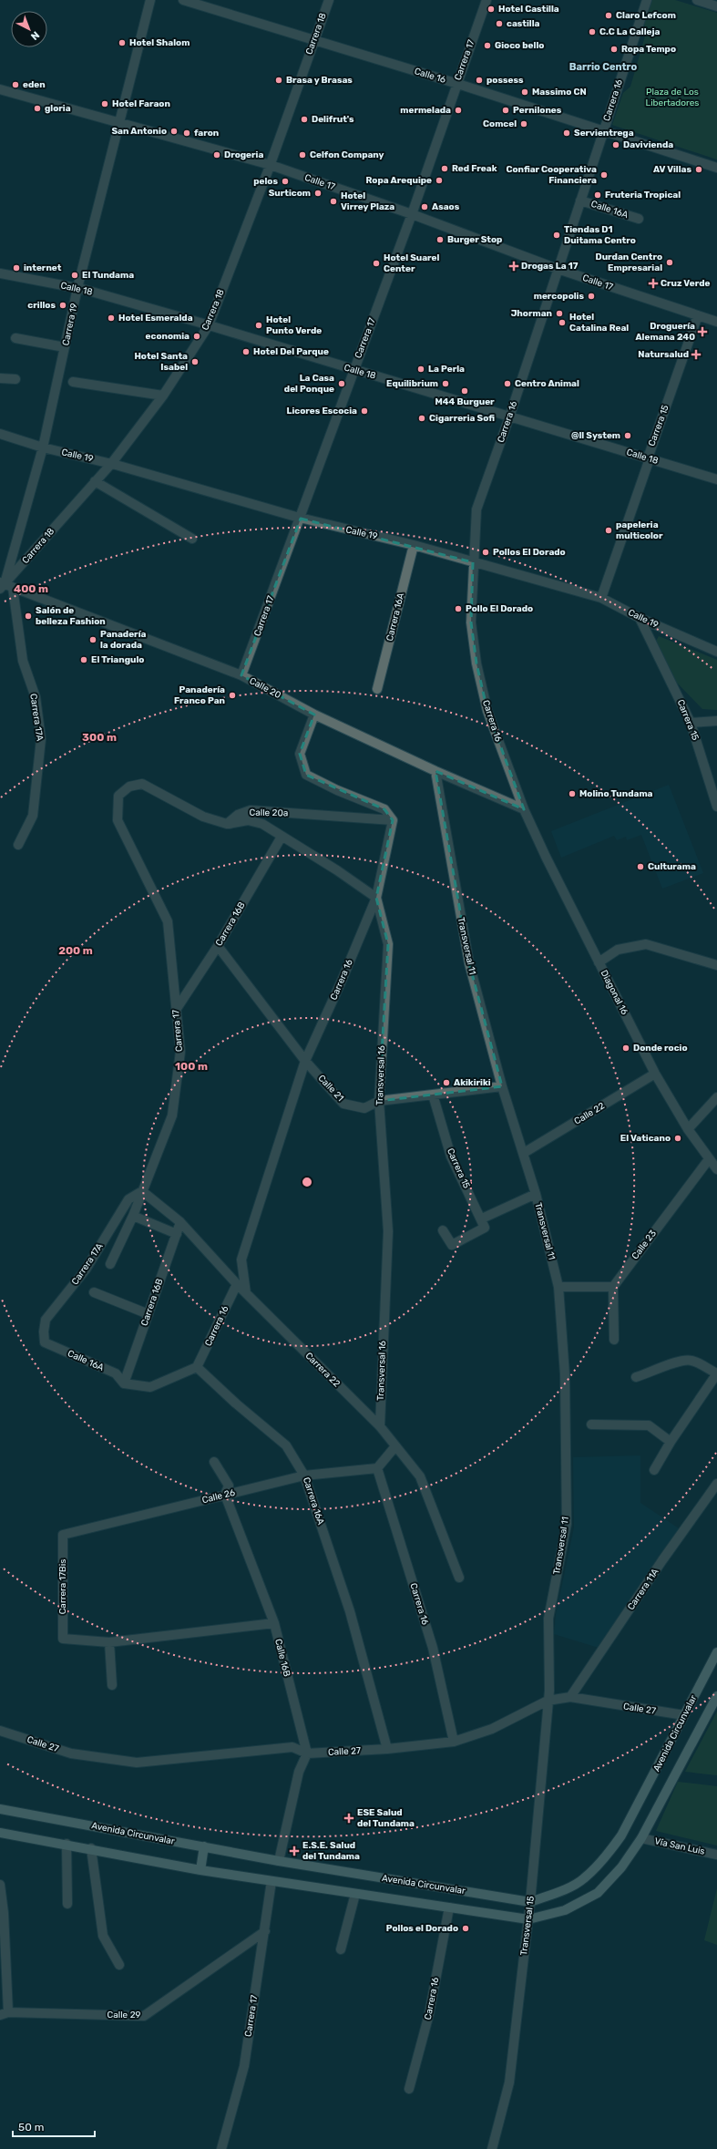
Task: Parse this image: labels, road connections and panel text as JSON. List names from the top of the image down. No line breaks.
{"streets":{"main road":["Avenida Circunvalar"],"street":["Carrera 18","Carrera 17","Calle 16","Carrera 16","Calle 17","Calle 16A","Calle 18","Carrera 19","Carrera 15","Calle 19","Carrera 16A","Calle 20","Carrera 17A","Calle 20a","Carrera 16B","Transversal 11","Diagonal 16","Transversal 16","Calle 21","Calle 22","Calle 23","Carrera 22","Calle 26","Carrera 17Bis","Carrera 11A","Calle 16B","Calle 27","Vía San Luis","Transversal 15","Calle 29"]},"crossings":[["Carrera 18","Calle 16"],["Carrera 18","Calle 17"],["Carrera 18","Calle 18"],["Carrera 18","Carrera 19"],["Carrera 18","Calle 19"],["Carrera 18","Calle 20"],["Carrera 17","Calle 16"],["Carrera 17","Calle 17"],["Carrera 17","Calle 18"],["Carrera 17","Calle 19"],["Carrera 17","Calle 20"],["Carrera 17","Carrera 17A"],["Carrera 17","Calle 20a"],["Carrera 17","Carrera 16B"],["Carrera 17","Carrera 22"],["Carrera 17","Avenida Circunvalar"],["Carrera 17","Calle 29"],["Calle 16","Carrera 16"],["Carrera 16","Calle 17"],["Carrera 16","Calle 16A"],["Carrera 16","Calle 18"],["Carrera 16","Calle 19"],["Carrera 16","Carrera 16A"],["Carrera 16","Calle 20"],["Carrera 16","Calle 20a"],["Carrera 16","Diagonal 16"],["Carrera 16","Transversal 16"],["Carrera 16","Calle 21"],["Carrera 16","Carrera 22"],["Carrera 16","Calle 26"],["Carrera 16","Calle 27"],["Carrera 16","Avenida Circunvalar"],["Calle 17","Carrera 19"],["Calle 17","Carrera 15"],["Calle 16A","Carrera 17A"],["Calle 16A","Carrera 16B"],["Calle 18","Carrera 19"],["Calle 18","Carrera 15"],["Carrera 19","Calle 19"],["Carrera 19","Calle 20"],["Carrera 15","Calle 19"],["Carrera 15","Calle 21"],["Calle 19","Carrera 16A"],["Carrera 16A","Calle 26"],["Carrera 16A","Calle 27"],["Calle 20","Carrera 17A"],["Calle 20","Transversal 11"],["Calle 20","Diagonal 16"],["Carrera 17A","Carrera 22"],["Carrera 16B","Calle 21"],["Carrera 16B","Carrera 22"],["Transversal 11","Calle 21"],["Transversal 11","Calle 22"],["Transversal 11","Calle 27"],["Transversal 11","Transversal 15"],["Diagonal 16","Calle 22"],["Diagonal 16","Calle 23"],["Transversal 16","Calle 21"],["Transversal 16","Carrera 22"],["Calle 26","Carrera 17Bis"],["Calle 26","Calle 16B"],["Carrera 11A","Calle 27"],["Calle 16B","Calle 27"],["Calle 27","Avenida Circunvalar"],["Calle 27","Transversal 15"],["Avenida Circunvalar","Vía San Luis"],["Avenida Circunvalar","Transversal 15"]],"districts":["Barrio Centro"],"parks":["Plaza de Los Libertadores"],"places":{"other":["Hotel Castilla","Claro Lefcom","castilla","C.C La Calleja","Hotel Shalom","Gioco bello","Ropa Tempo","Brasa y Brasas","possess","eden","Massimo CN","Hotel Faraon","gloria","mermelada","Pernilones","Delifrut's","Comcel","San Antonio","faron","Servientrega","Davivienda","Drogeria","Celfon Company","Red Freak","AV Villas","Confiar Cooperativa Financiera","Ropa Arequipe","pelos","Surticom","Fruteria Tropical","Hotel Virrey Plaza","Asaos","Tiendas D1 Duitama Centro","Burger Stop","Durdan Centro Empresarial","Hotel Suarel Center","internet","El Tundama","mercopolis","crillos","Jhorman","Hotel Esmeralda","Hotel Catalina Real","Hotel Punto Verde","economia","Hotel Del Parque","Hotel Santa Isabel","La Perla","La Casa del Ponque","Equilibrium","Centro Animal","M44 Burguer","Licores Escocia","Cigarreria Sofi","@ll System","papeleria multicolor","Pollos El Dorado","Pollo El Dorado","Salón de belleza Fashion","Panadería la dorada","El Triangulo","Panadería Franco Pan","Molino Tundama","Culturama","Donde rocio","Akikiriki","El Vaticano","Pollos el Dorado"],"health":["Drogas La 17","Cruz Verde","Droguería Alemana 240","Natursalud","ESE Salud del Tundama","E.S.E. Salud del Tundama"]},"scale_bar":"50 m","north":"bottom right","rings":["400 m","300 m","200 m","100 m"]}
